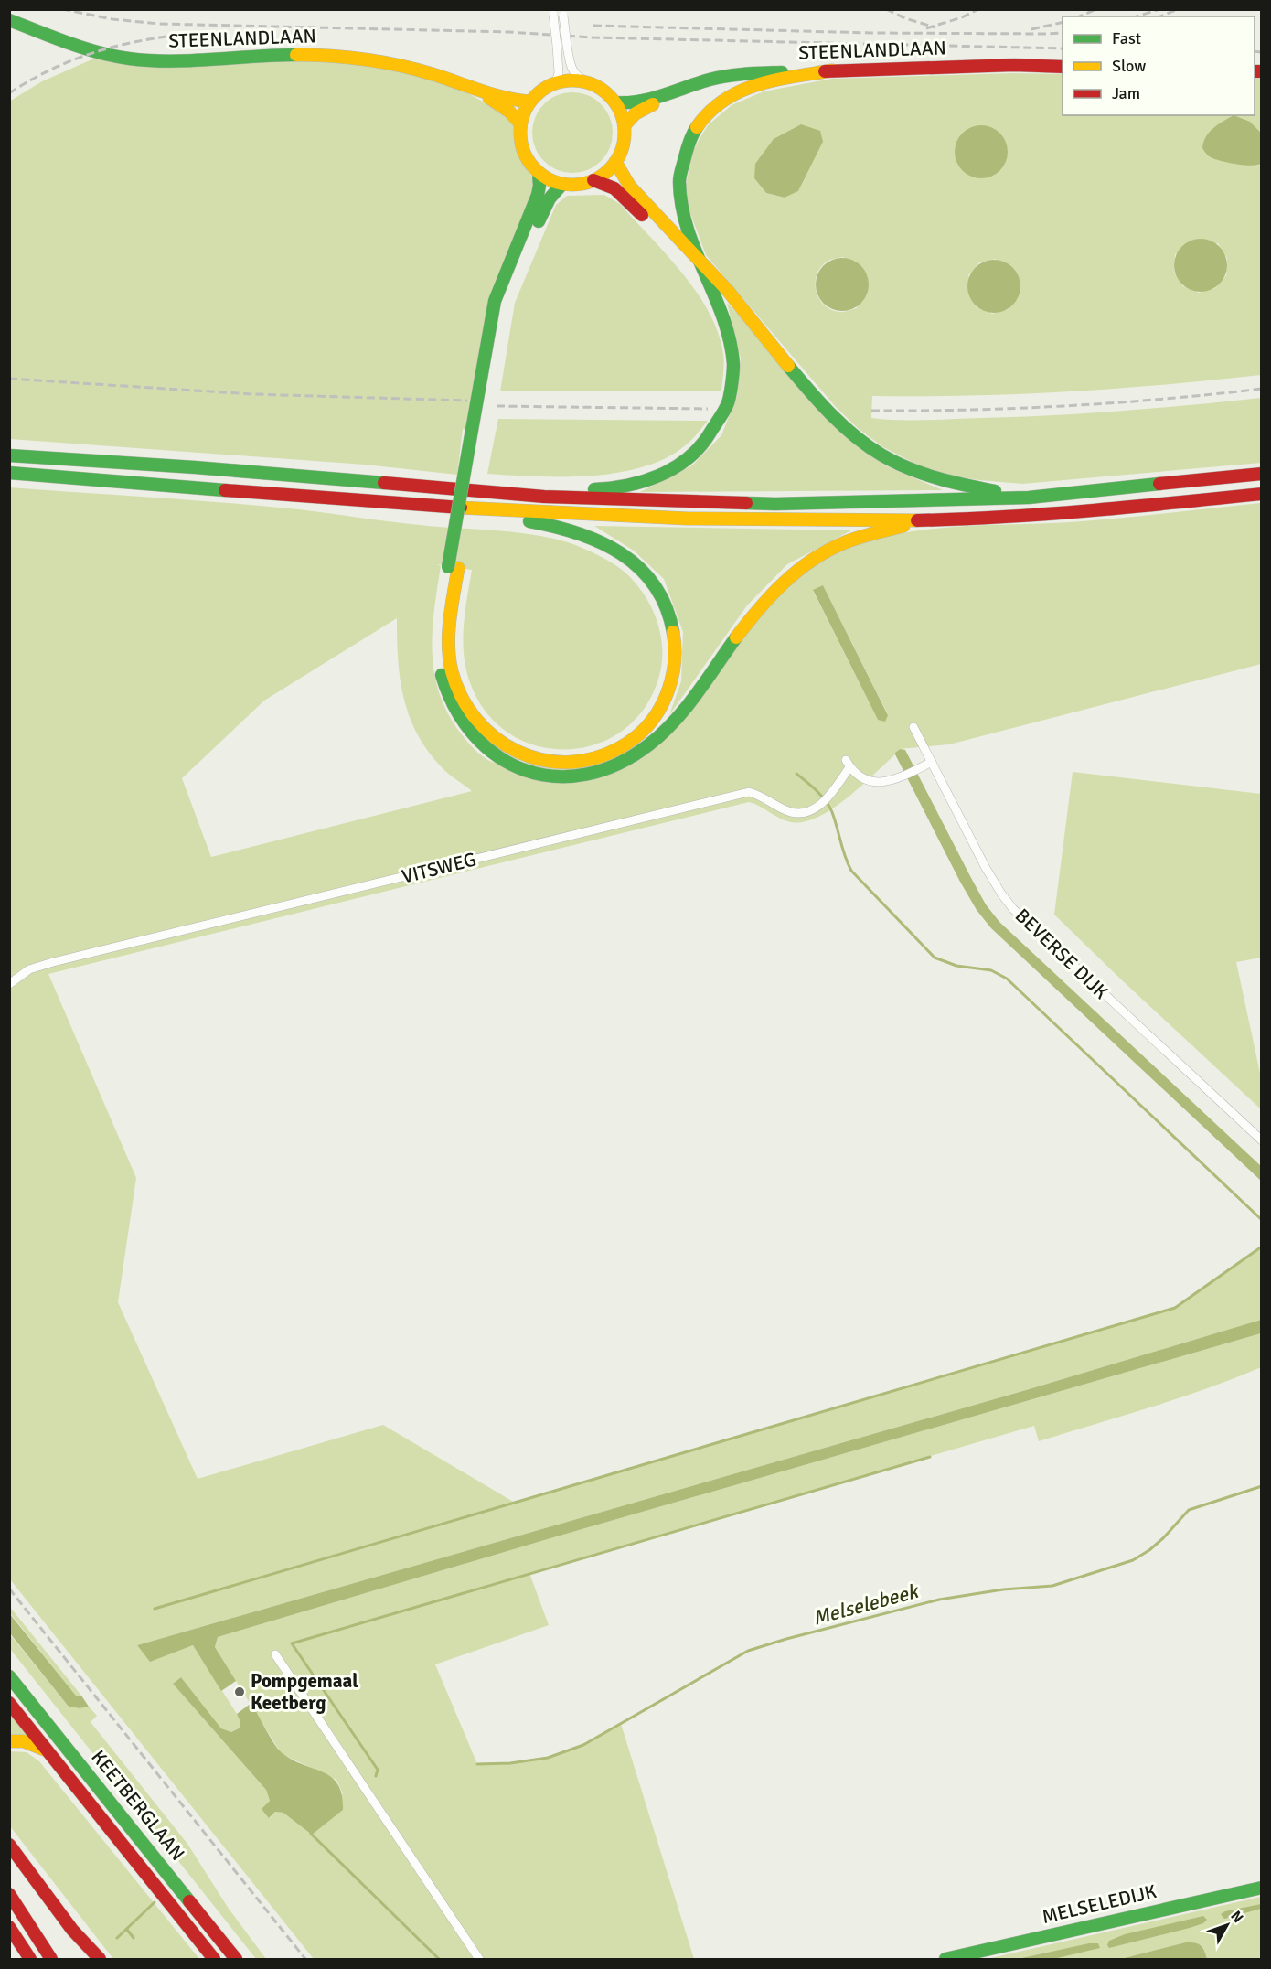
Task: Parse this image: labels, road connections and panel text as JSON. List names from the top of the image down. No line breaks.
{"streets":{"main road":["STEENLANDLAAN","KEETBERGLAAN","MELSELEDIJK"],"street":["VITSWEG","BEVERSE DIJK"]},"crossings":[["VITSWEG","BEVERSE DIJK"]],"water":["Melselebeek"],"places":["Pompgemaal Keetberg"],"legend":["Fast","Slow","Jam"],"north":"top right"}
